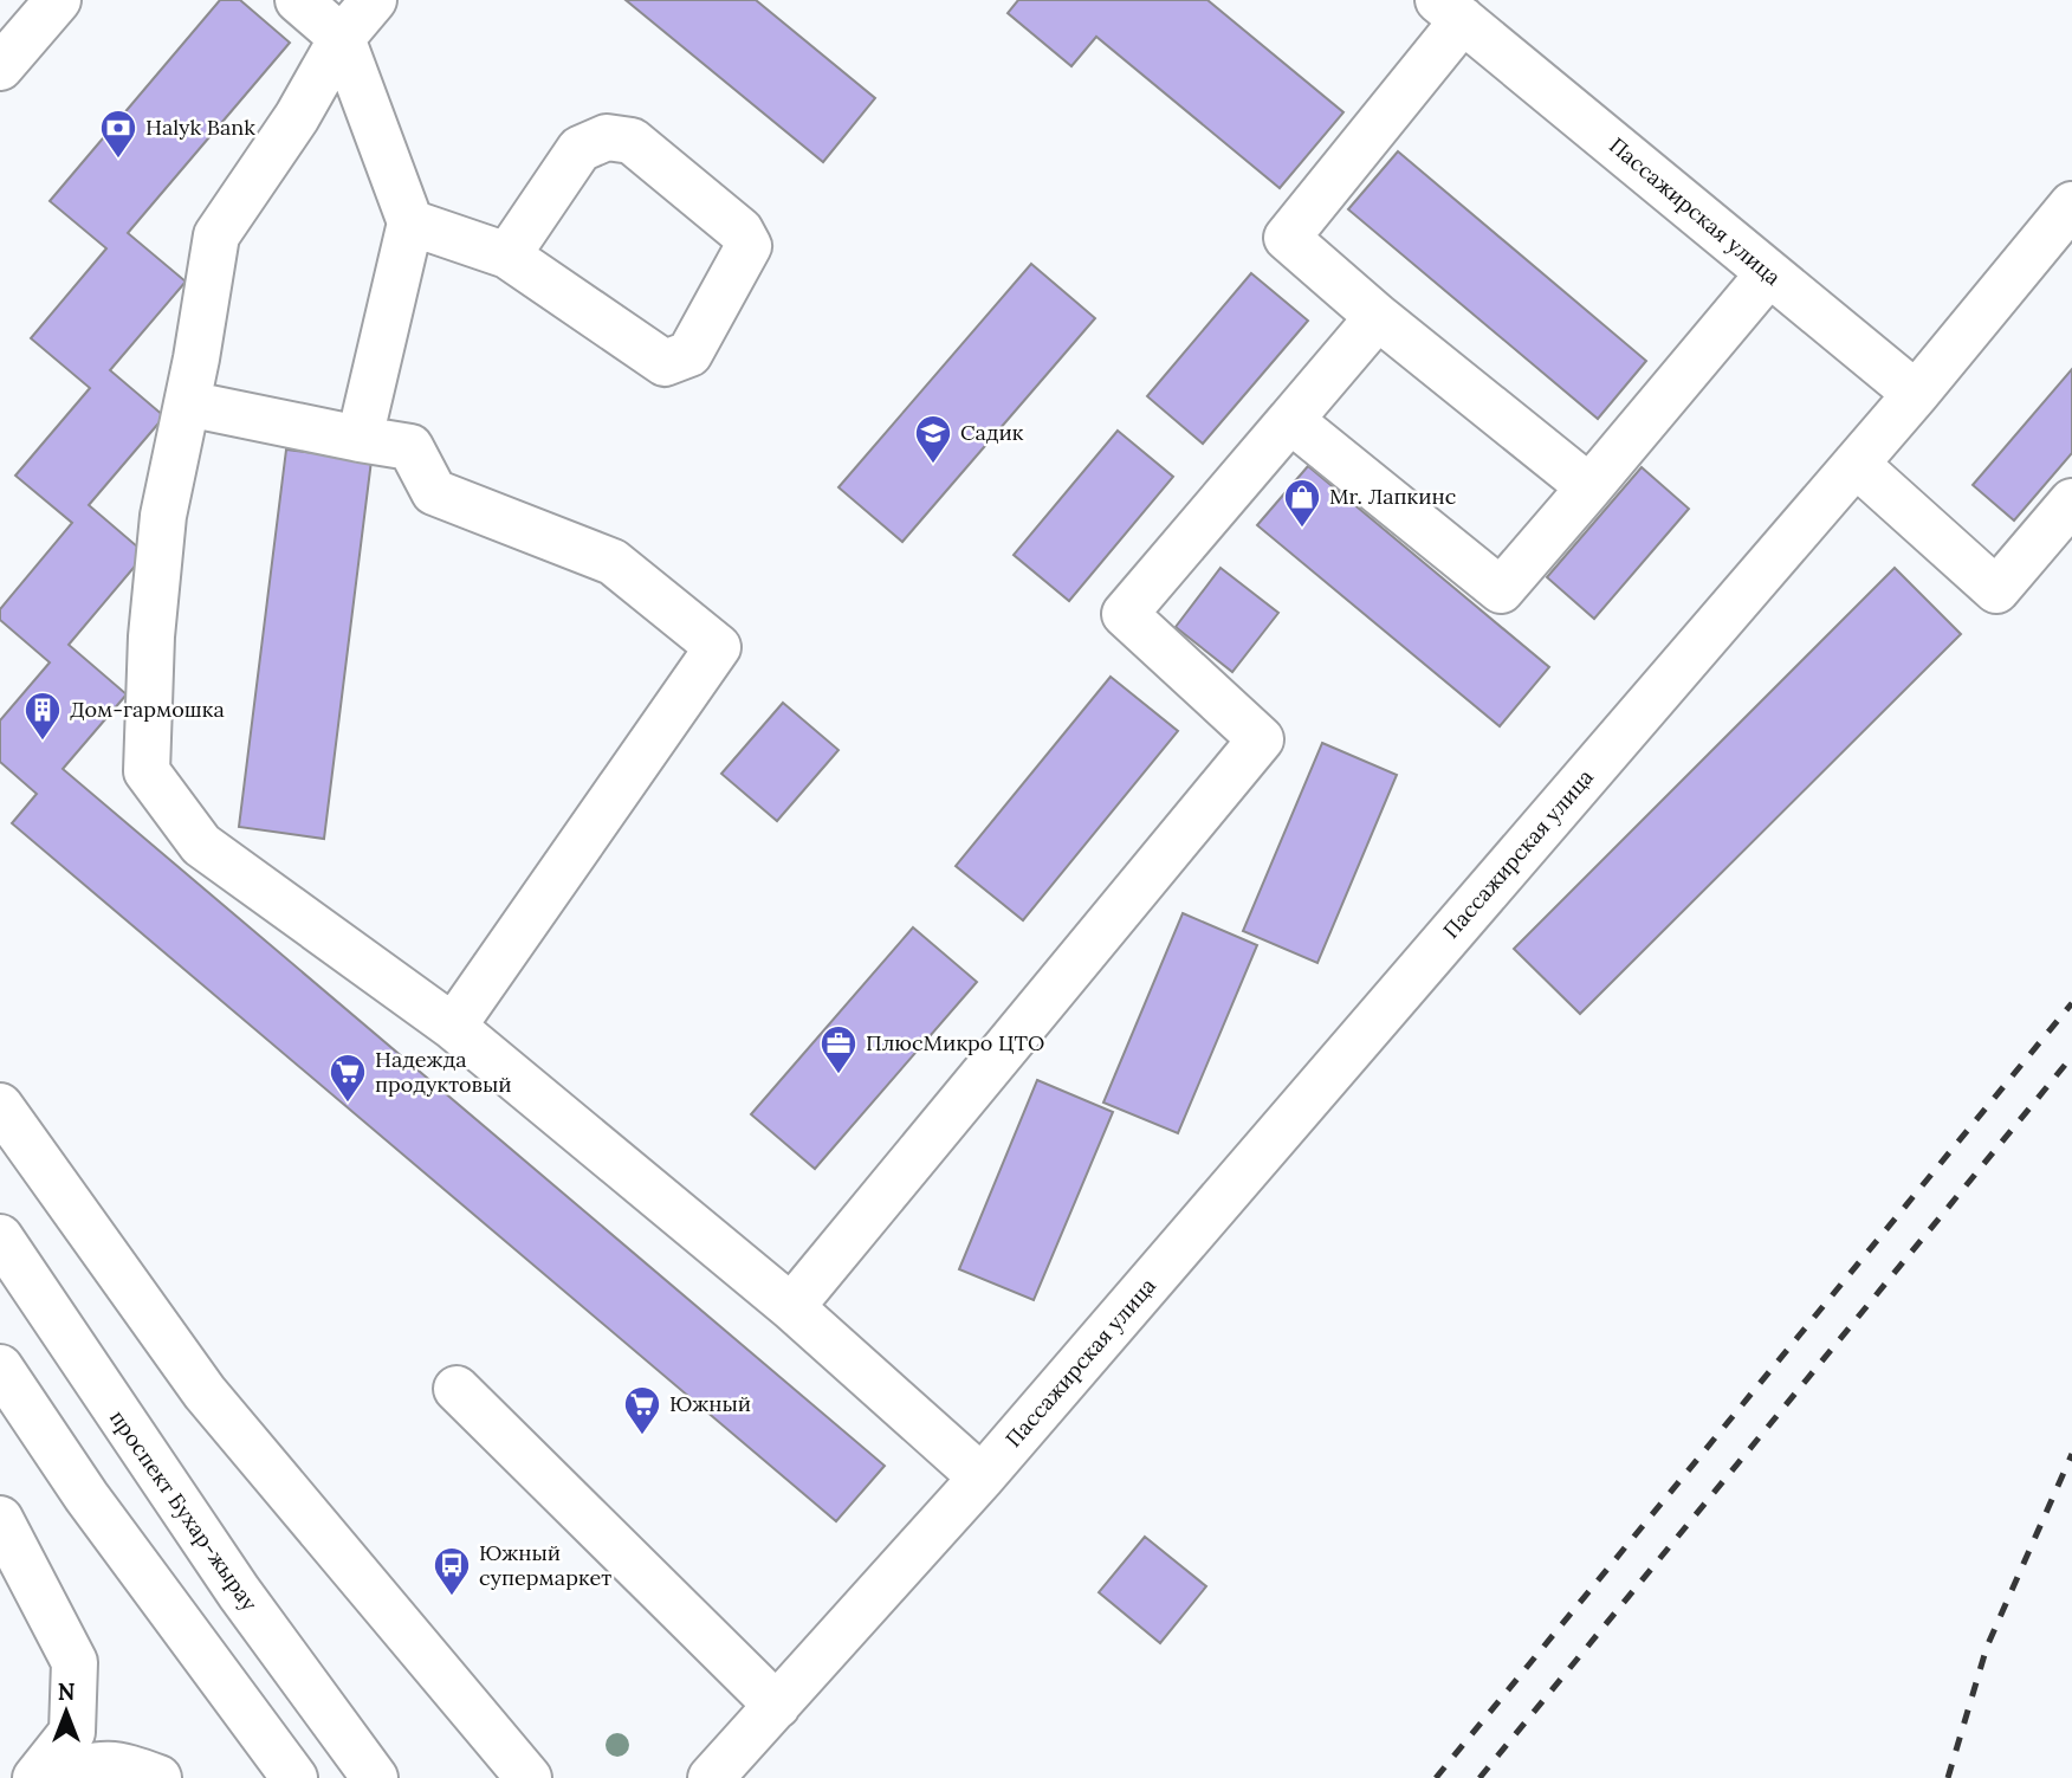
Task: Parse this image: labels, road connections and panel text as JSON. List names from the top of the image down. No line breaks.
{"streets":{"street":["Пассажирская улица","проспект Бухар-жырау"]},"places":{"bank":["Halyk Bank"],"school or university":["Садик"],"shop":["Mr. Лапкинс"],"building":["Дом-гармошка"],"office":["ПлюсМикро ЦТО"],"supermarket":["Надежда продуктовый","Южный"],"bus stop":["Южный супермаркет"]},"north":"top"}
